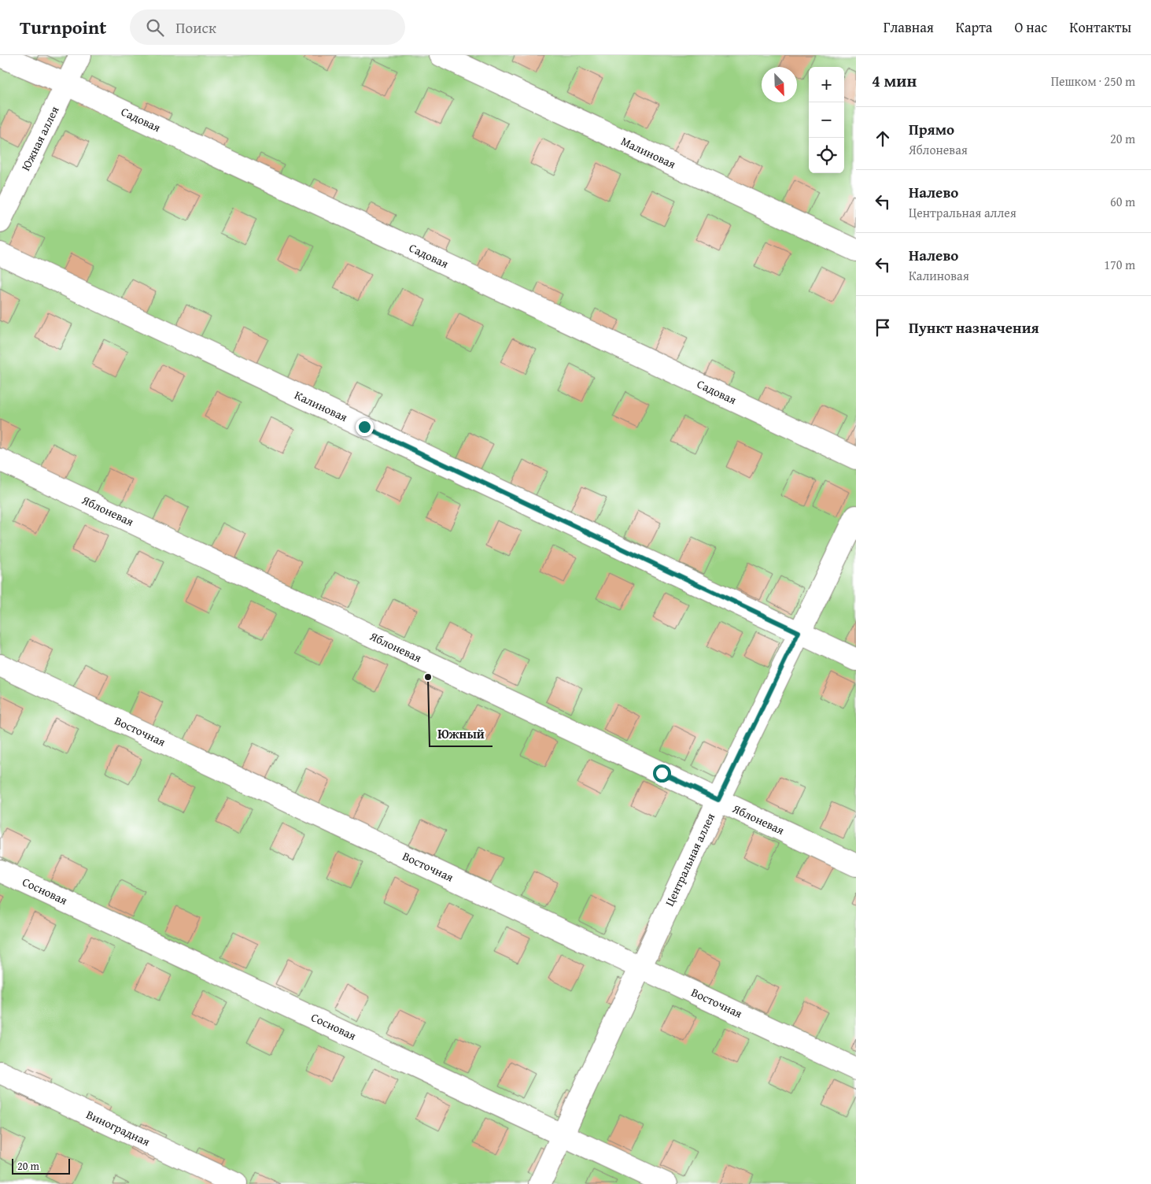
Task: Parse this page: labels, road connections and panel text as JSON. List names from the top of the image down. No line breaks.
{"streets":{"street":["Садовая","Южная аллея","Малиновая","Калиновая","Яблоневая","Восточная","Центральная аллея","Сосновая","Виноградная"]},"crossings":[["Садовая","Южная аллея"],["Калиновая","Центральная аллея"],["Яблоневая","Центральная аллея"],["Восточная","Центральная аллея"],["Центральная аллея","Сосновая"]],"places":["Южный"],"scale_bar":"20 m","north":"bottom right","page":{"header":"Turnpoint","search":"Поиск","nav":["Главная","Карта","О нас","Контакты"],"heading":["4 мин","Пешком · 250 m"],"map_buttons":["+","−"],"list":[["Прямо","Яблоневая","20 m"],["Налево","Центральная аллея","60 m"],["Налево","Калиновая","170 m"],"Пункт назначения"],"scale":"20 m"}}
